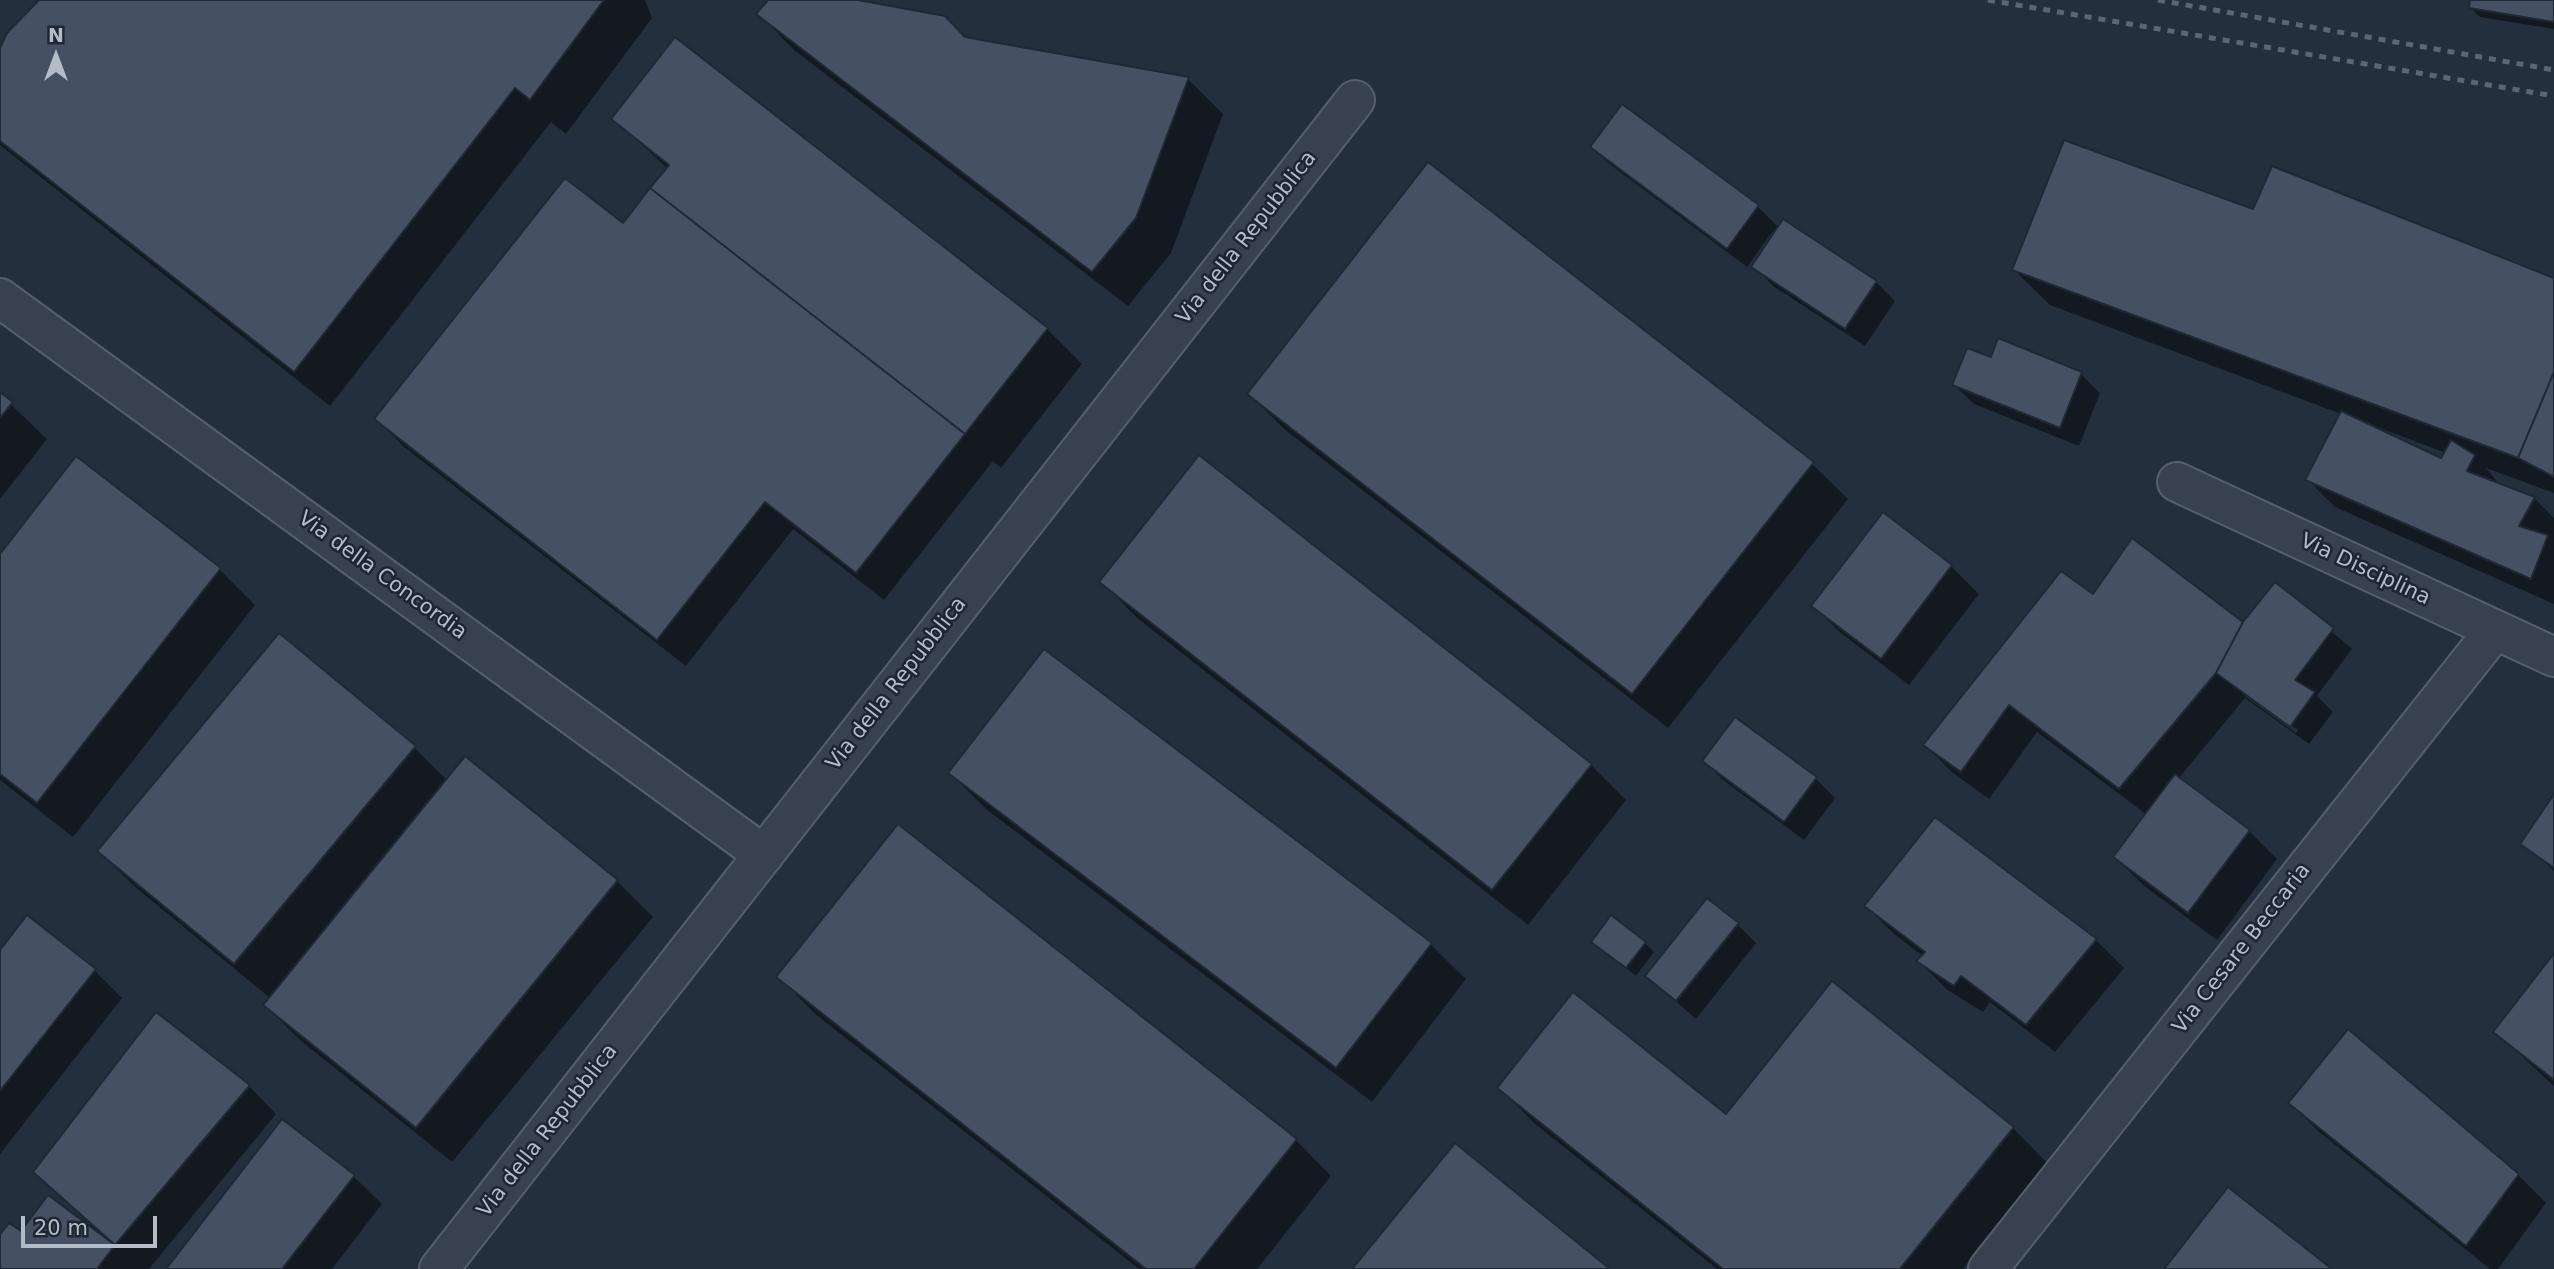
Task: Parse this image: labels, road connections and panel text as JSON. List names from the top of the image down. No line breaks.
{"streets":{"street":["Via della Repubblica","Via Disciplina","Via della Concordia","Via Cesare Beccaria"]},"crossings":[["Via della Repubblica","Via della Concordia"],["Via Disciplina","Via Cesare Beccaria"]],"scale_bar":"20 m","north":"top"}
